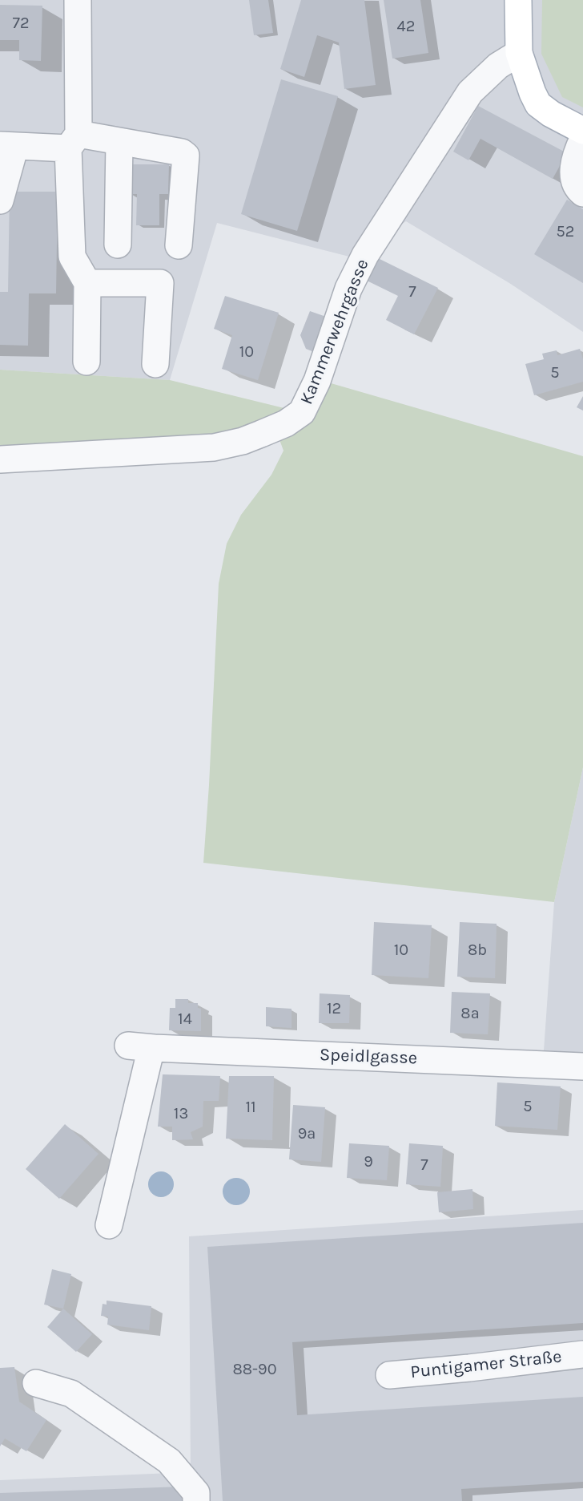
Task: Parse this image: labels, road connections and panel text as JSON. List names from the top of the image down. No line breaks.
{"streets":{"street":["Kammerwehrgasse","Speidlgasse","Puntigamer Straße"]},"house_numbers":["72","42","52","7","10","5","10","8b","12","8a","14","5","11","13","9a","9","7","88-90"]}
